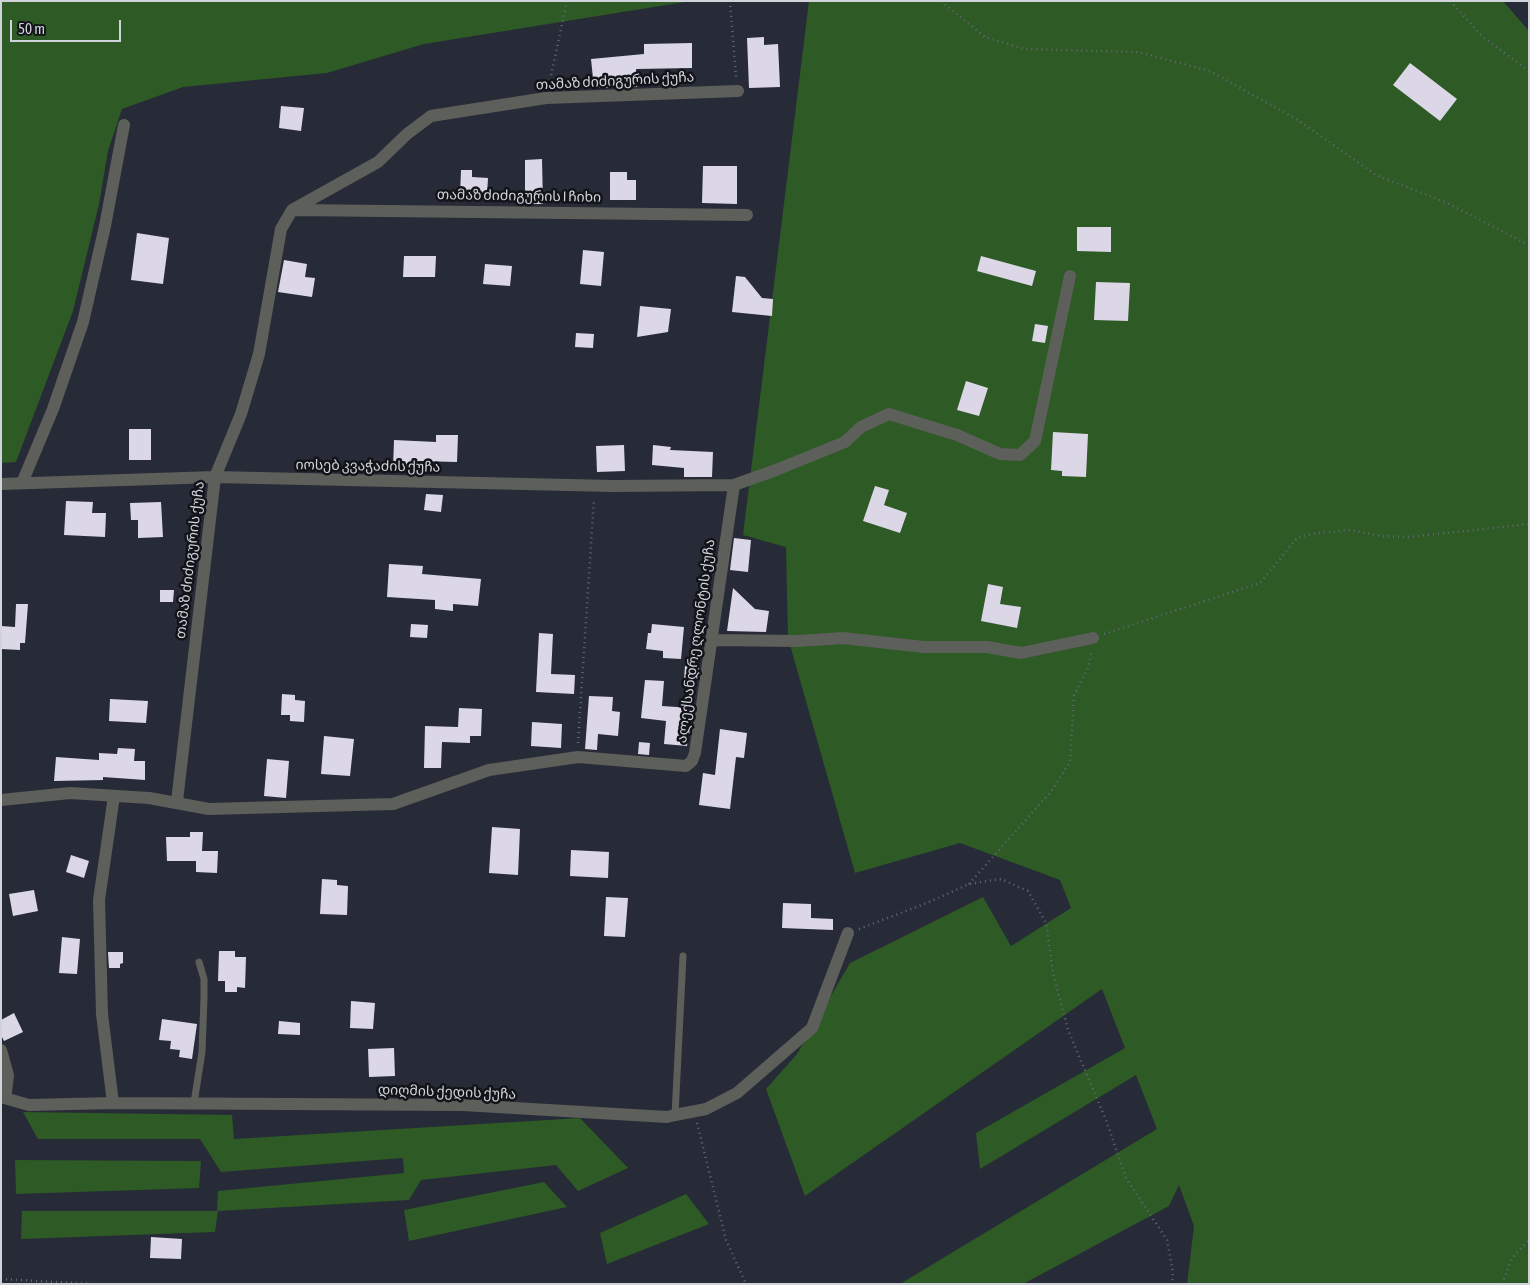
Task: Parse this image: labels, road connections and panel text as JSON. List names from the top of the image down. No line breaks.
{"streets":{"street":["თამაზ ძიძიგურის ქუჩა","თამაზ ძიძიგურის I ჩიხი","იოსებ კვაჭაძის ქუჩა","ალექსანდრე ღლონტის ქუჩა","დიღმის ქედის ქუჩა"]},"crossings":[["თამაზ ძიძიგურის ქუჩა","თამაზ ძიძიგურის I ჩიხი"],["თამაზ ძიძიგურის ქუჩა","იოსებ კვაჭაძის ქუჩა"],["თამაზ ძიძიგურის ქუჩა","ალექსანდრე ღლონტის ქუჩა"],["იოსებ კვაჭაძის ქუჩა","ალექსანდრე ღლონტის ქუჩა"]],"scale_bar":"50 m"}
